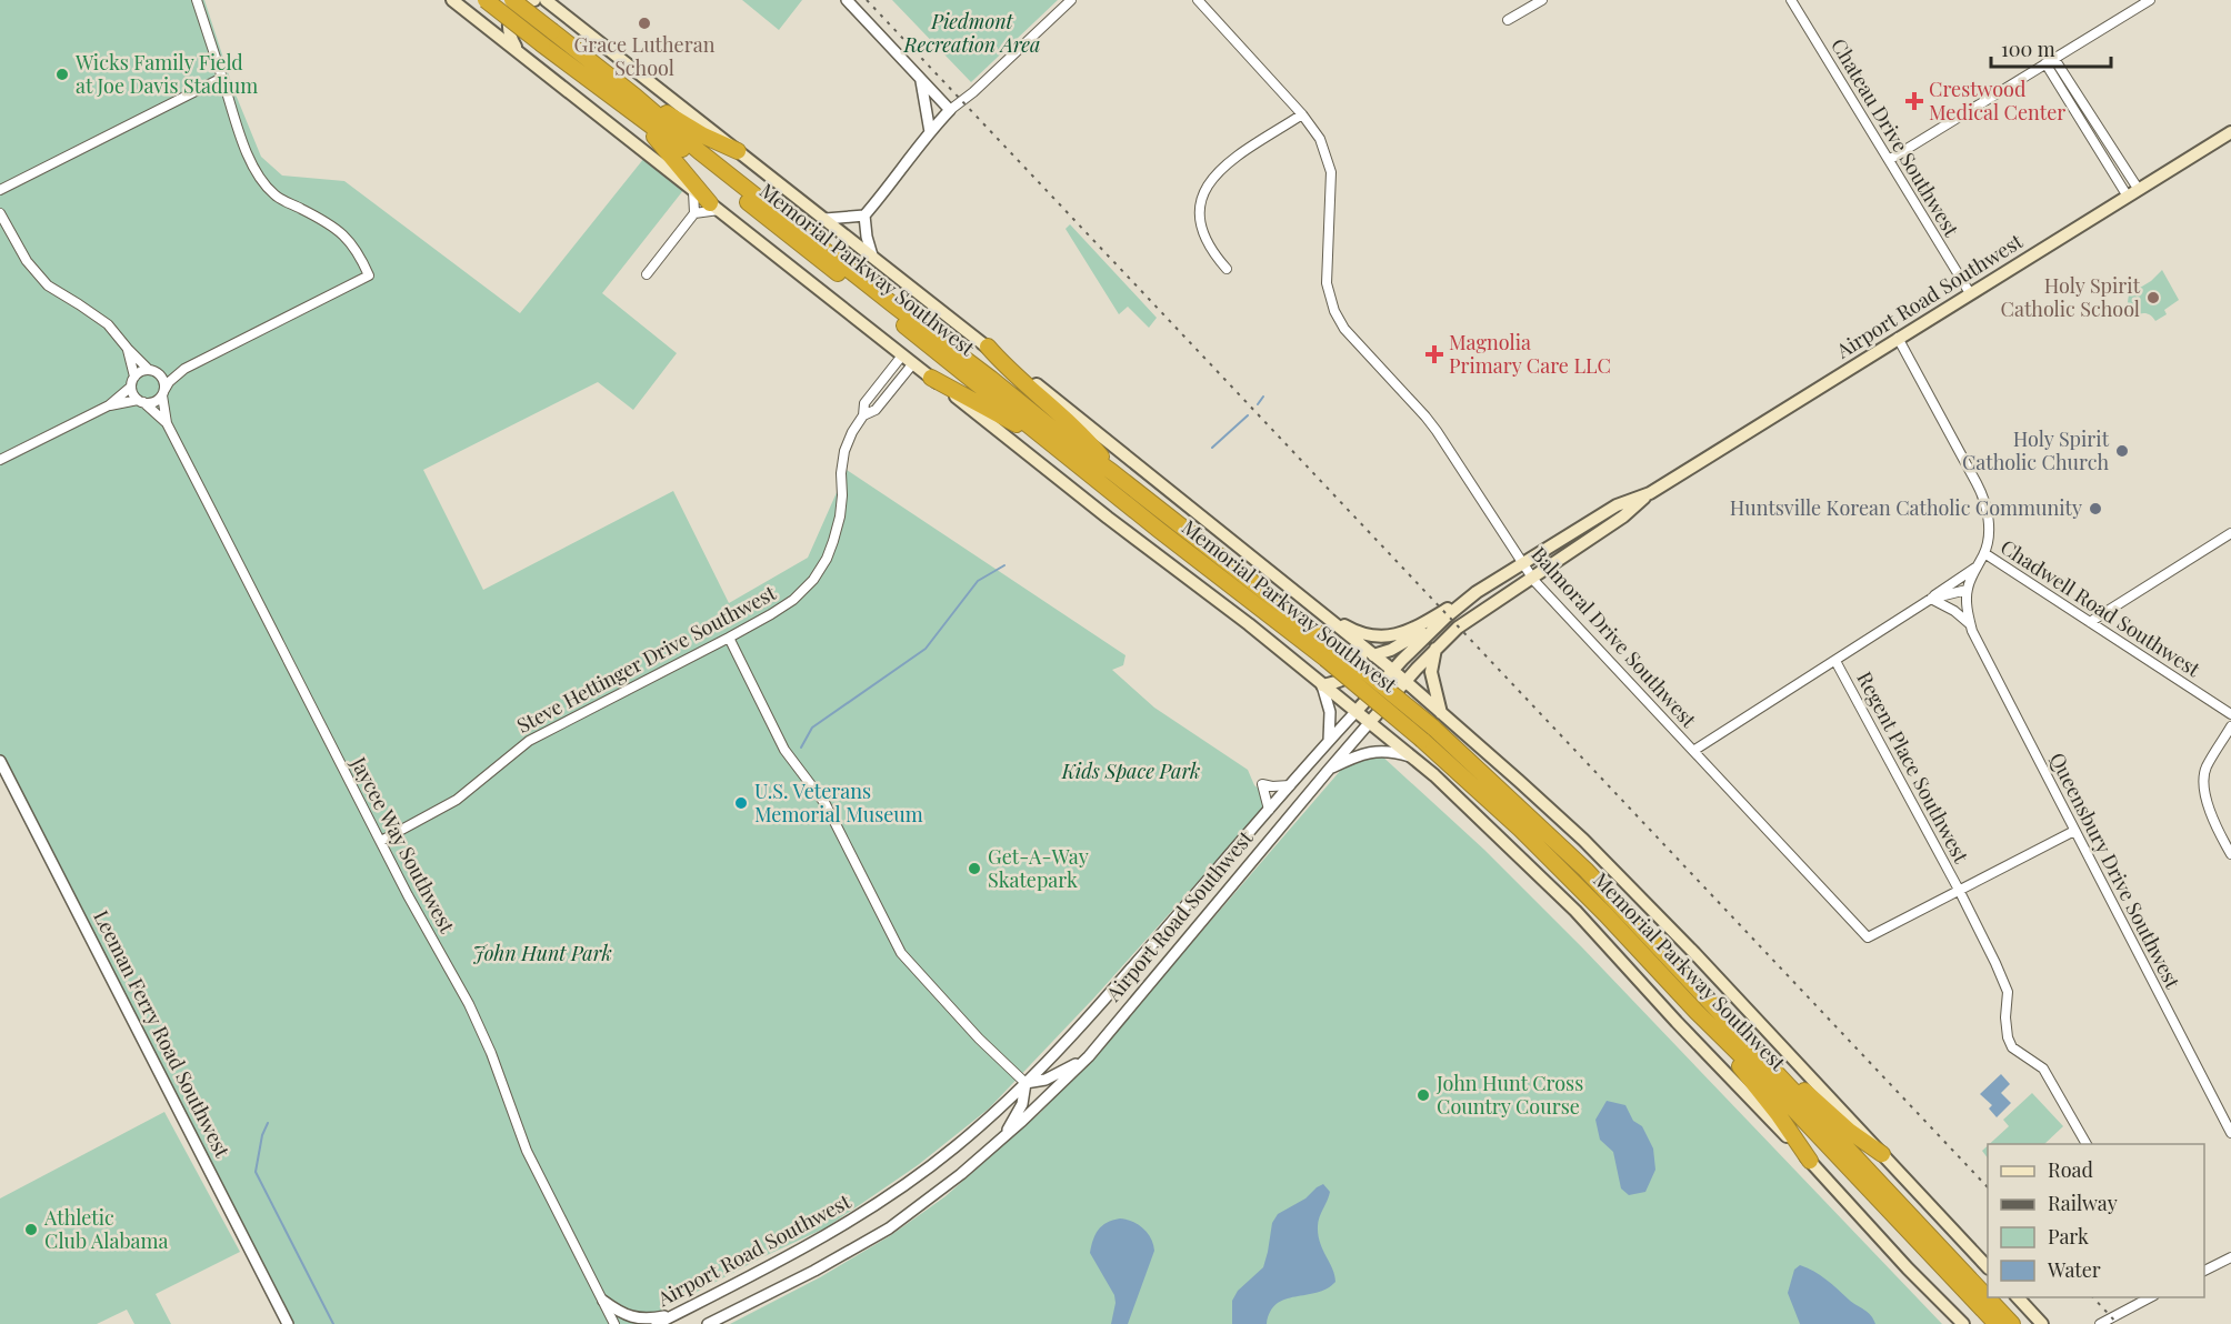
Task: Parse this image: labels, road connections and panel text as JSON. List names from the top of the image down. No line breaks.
{"streets":{"highway":["Memorial Parkway Southwest"],"main road":["Airport Road Southwest"],"street":["Chateau Drive Southwest","Chadwell Road Southwest","Balmoral Drive Southwest","Steve Hettinger Drive Southwest","Regent Place Southwest","Jaycee Way Southwest","Queensbury Drive Southwest","Leeman Ferry Road Southwest"]},"crossings":[["Chateau Drive Southwest","Airport Road Southwest"],["Airport Road Southwest","Balmoral Drive Southwest"],["Airport Road Southwest","Queensbury Drive Southwest"],["Chadwell Road Southwest","Queensbury Drive Southwest"],["Balmoral Drive Southwest","Regent Place Southwest"],["Balmoral Drive Southwest","Queensbury Drive Southwest"],["Steve Hettinger Drive Southwest","Jaycee Way Southwest"],["Regent Place Southwest","Queensbury Drive Southwest"]],"parks":["Piedmont Recreation Area","Kids Space Park","John Hunt Park"],"places":{"other":["Grace Lutheran School","Wicks Family Field at Joe Davis Stadium","Holy Spirit Catholic School","Holy Spirit Catholic Church","Huntsville Korean Catholic Community","U.S. Veterans Memorial Museum","Get-A-Way Skatepark","John Hunt Cross Country Course","Athletic Club Alabama"],"health":["Crestwood Medical Center","Magnolia Primary Care LLC"]},"legend":["Road","Railway","Park","Water"],"scale_bar":"100 m"}
